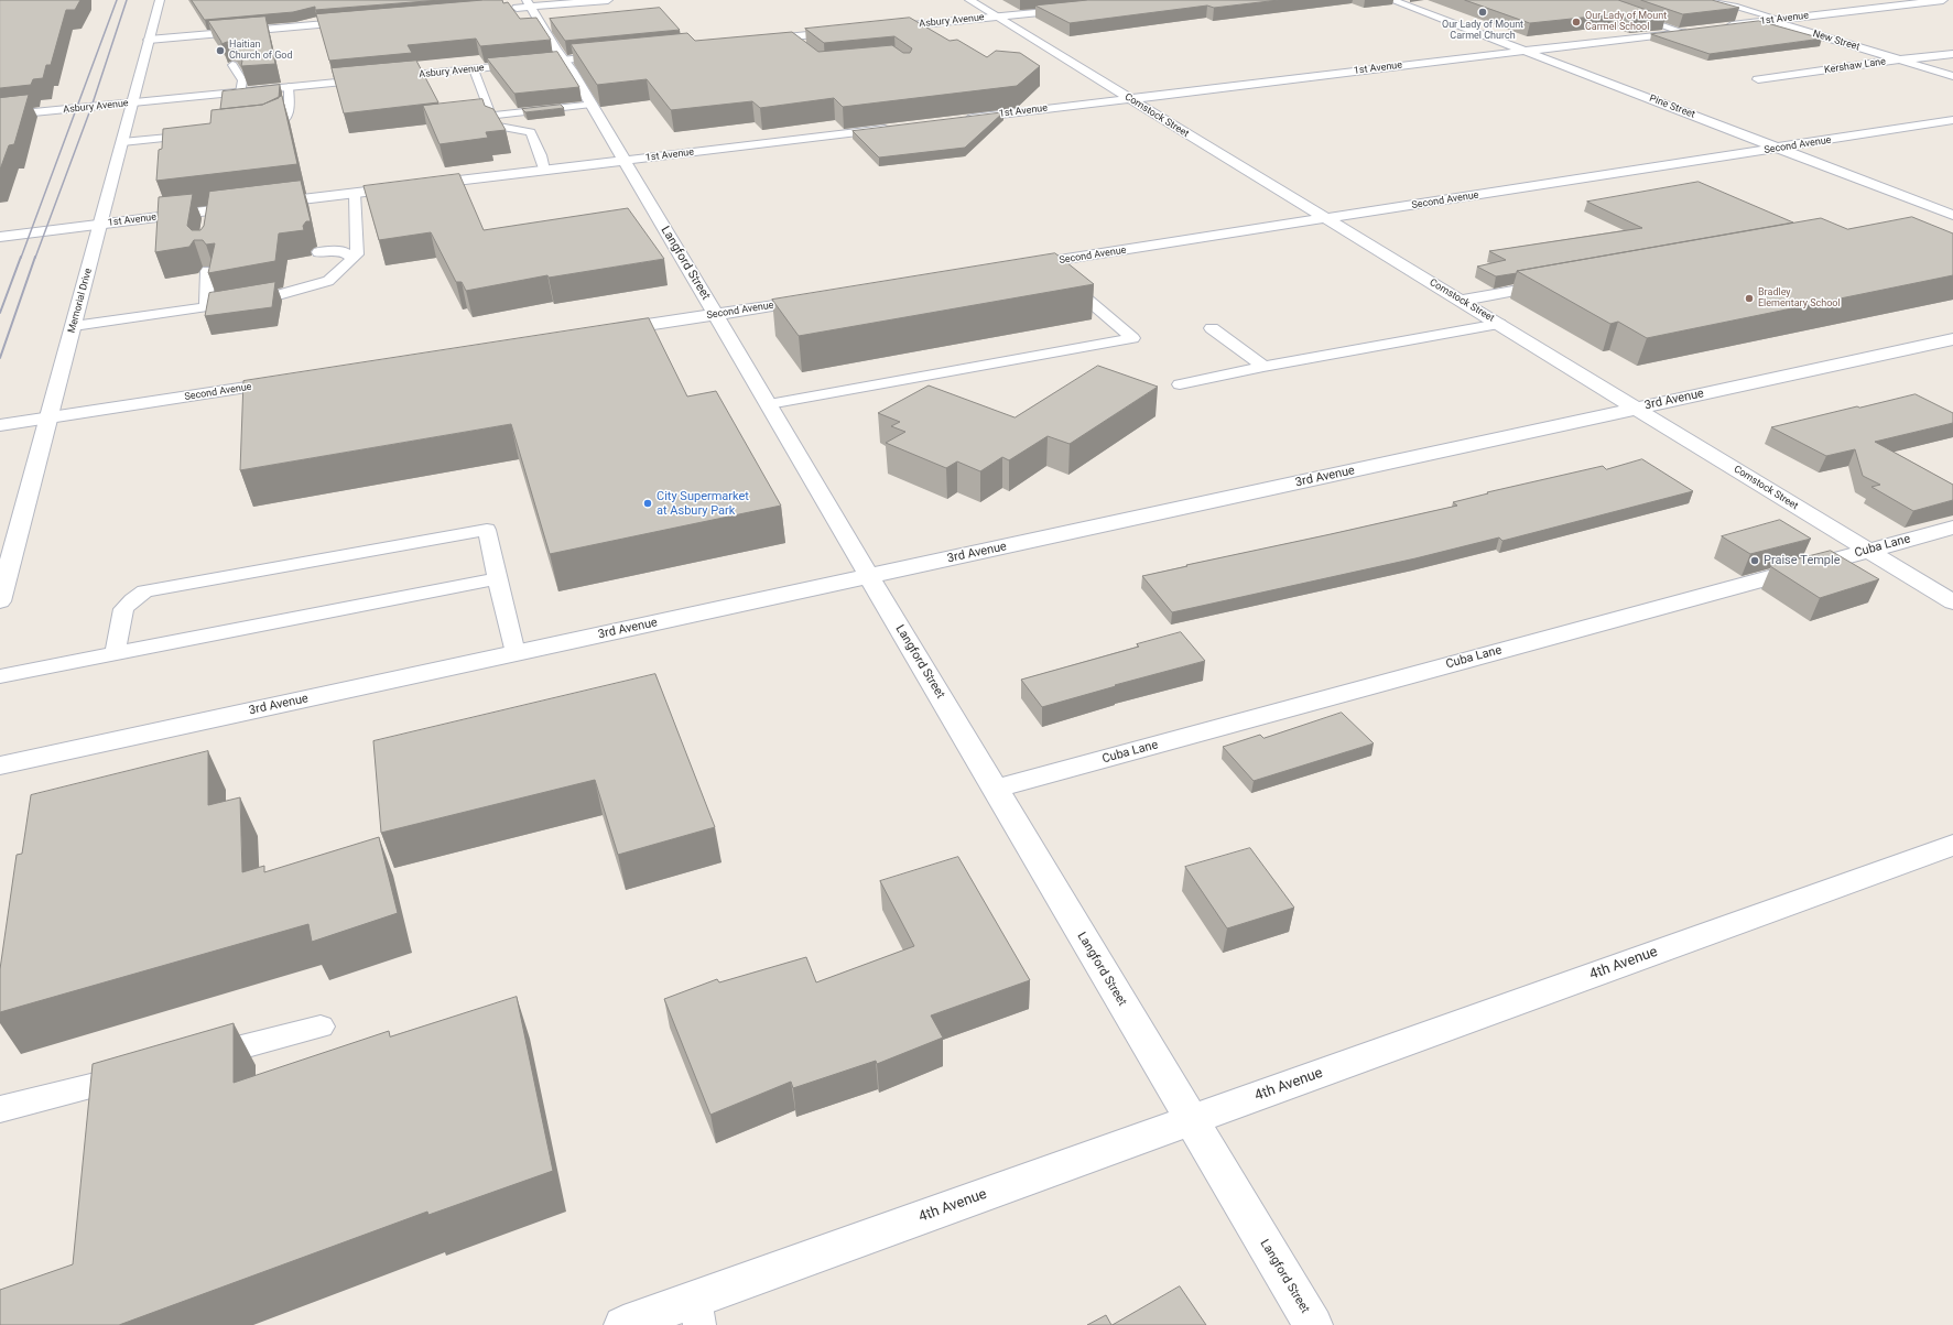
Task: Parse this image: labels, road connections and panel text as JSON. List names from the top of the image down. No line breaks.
{"streets":{"street":["1st Avenue","Asbury Avenue","New Street","Kershaw Lane","Pine Street","Comstock Street","Second Avenue","Langford Street","Memorial Drive","3rd Avenue","Cuba Lane","4th Avenue"]},"crossings":[["1st Avenue","New Street"],["1st Avenue","Pine Street"],["1st Avenue","Comstock Street"],["1st Avenue","Langford Street"],["1st Avenue","Memorial Drive"],["Asbury Avenue","Comstock Street"],["Asbury Avenue","Langford Street"],["Asbury Avenue","Memorial Drive"],["New Street","Kershaw Lane"],["Pine Street","Second Avenue"],["Comstock Street","Second Avenue"],["Comstock Street","3rd Avenue"],["Comstock Street","Cuba Lane"],["Second Avenue","Langford Street"],["Second Avenue","Memorial Drive"],["Langford Street","3rd Avenue"],["Langford Street","Cuba Lane"],["Langford Street","4th Avenue"]],"places":["Our Lady of Mount Carmel Church","Our Lady of Mount Carmel School","Haitian Church of God","Bradley Elementary School","City Supermarket at Asbury Park","Praise Temple"]}
